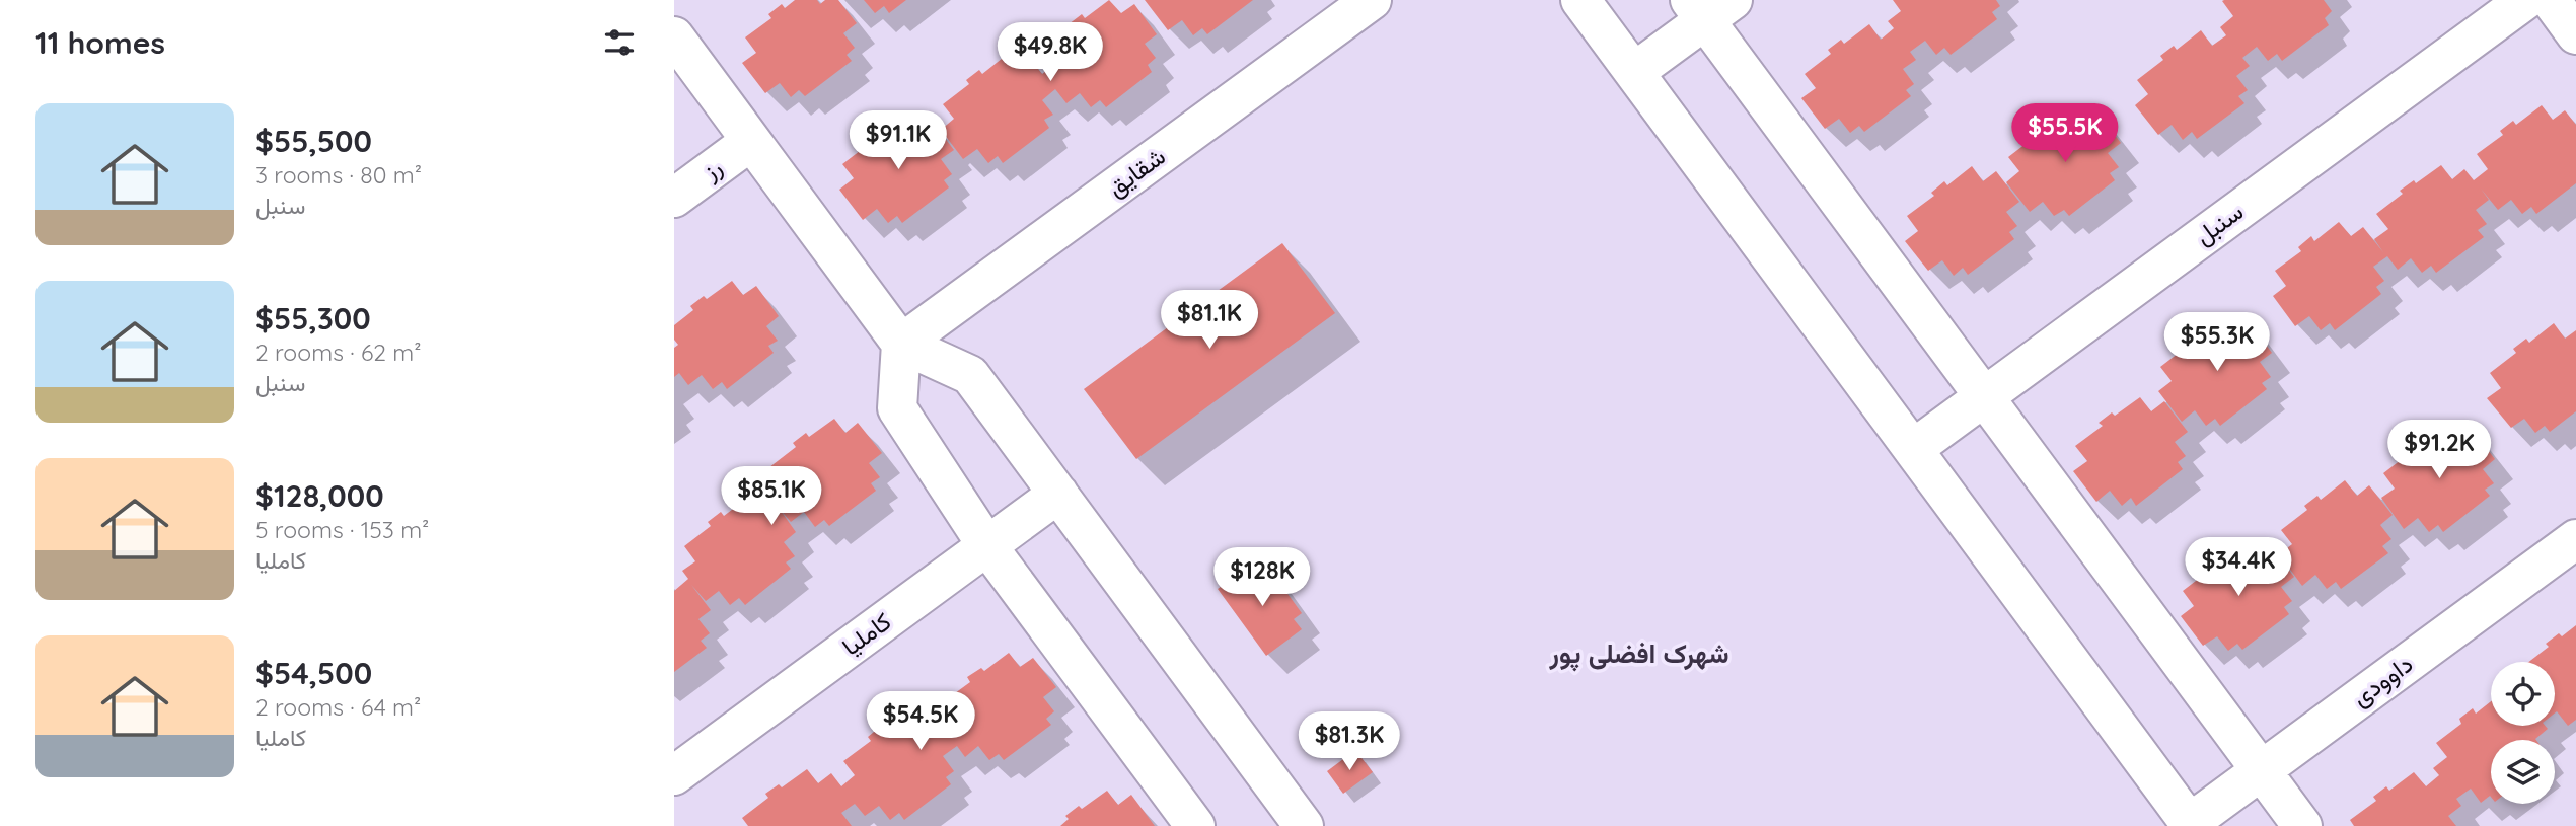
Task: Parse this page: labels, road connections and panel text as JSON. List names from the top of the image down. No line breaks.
{"streets":{"street":["رز","شقایق","سنبل","کاملیا","داوودی"]},"districts":["شهرک افضلی ‌پور"],"page":{"heading":"11 homes","price":["$49.8K","$55.5K","$91.1K","$81.1K","$55.3K","$91.2K","$85.1K","$34.4K","$128K","$54.5K","$81.3K"],"list":[{"name":"$55,500","note":"3 rooms · 80 m² · سنبل"},{"name":"$55,300","note":"2 rooms · 62 m² · سنبل"},{"name":"$128,000","note":"5 rooms · 153 m² · کاملیا"},{"name":"$54,500","note":"2 rooms · 64 m² · کاملیا"}]}}
